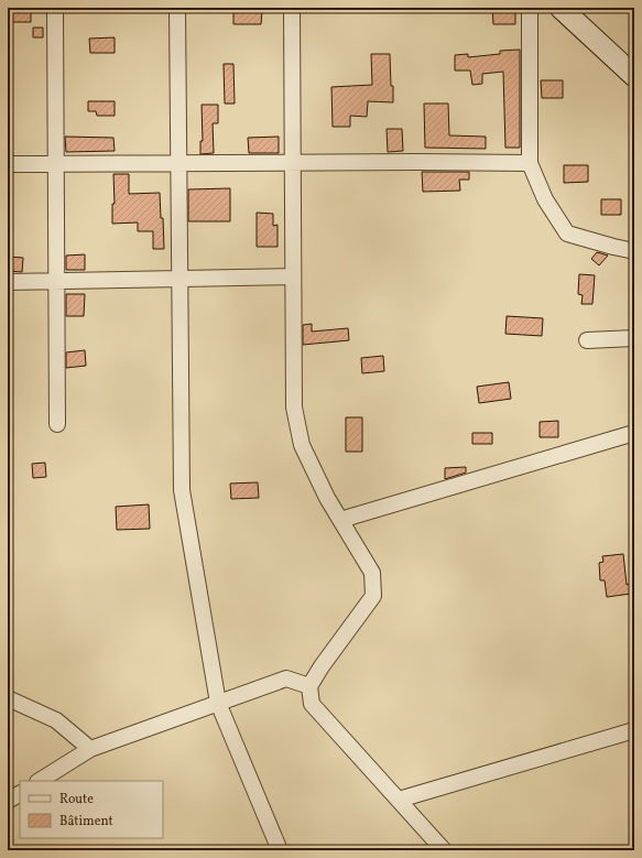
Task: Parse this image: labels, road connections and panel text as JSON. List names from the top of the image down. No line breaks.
{"legend":["Route","Bâtiment"]}
